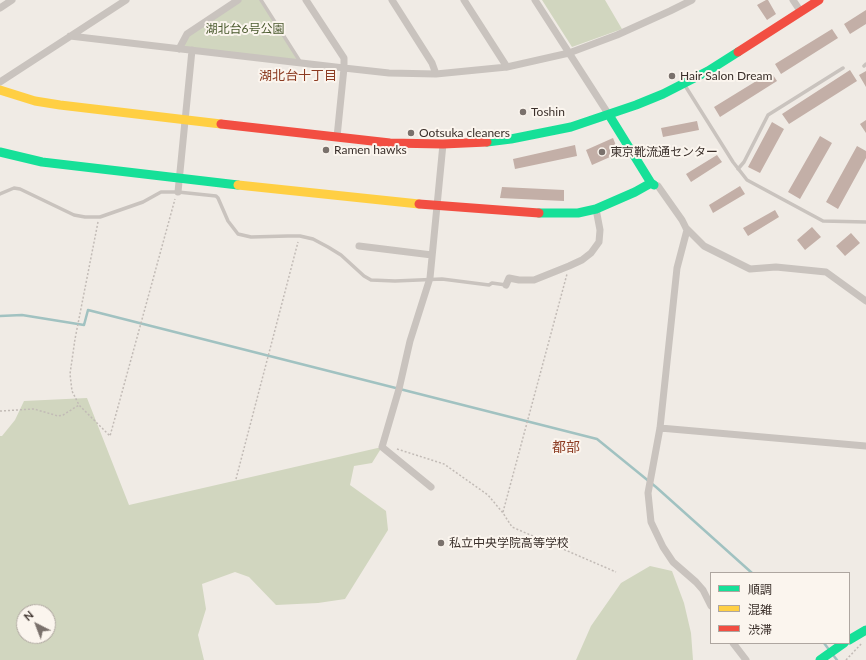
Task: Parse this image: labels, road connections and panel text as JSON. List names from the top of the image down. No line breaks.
{"districts":["湖北台十丁目","都部"],"parks":["湖北台6号公園"],"places":["Hair Salon Dream","Toshin","Ootsuka cleaners","Ramen hawks","東京靴流通センター","私立中央学院高等学校"],"legend":["順調","混雑","渋滞"],"north":"top left"}
